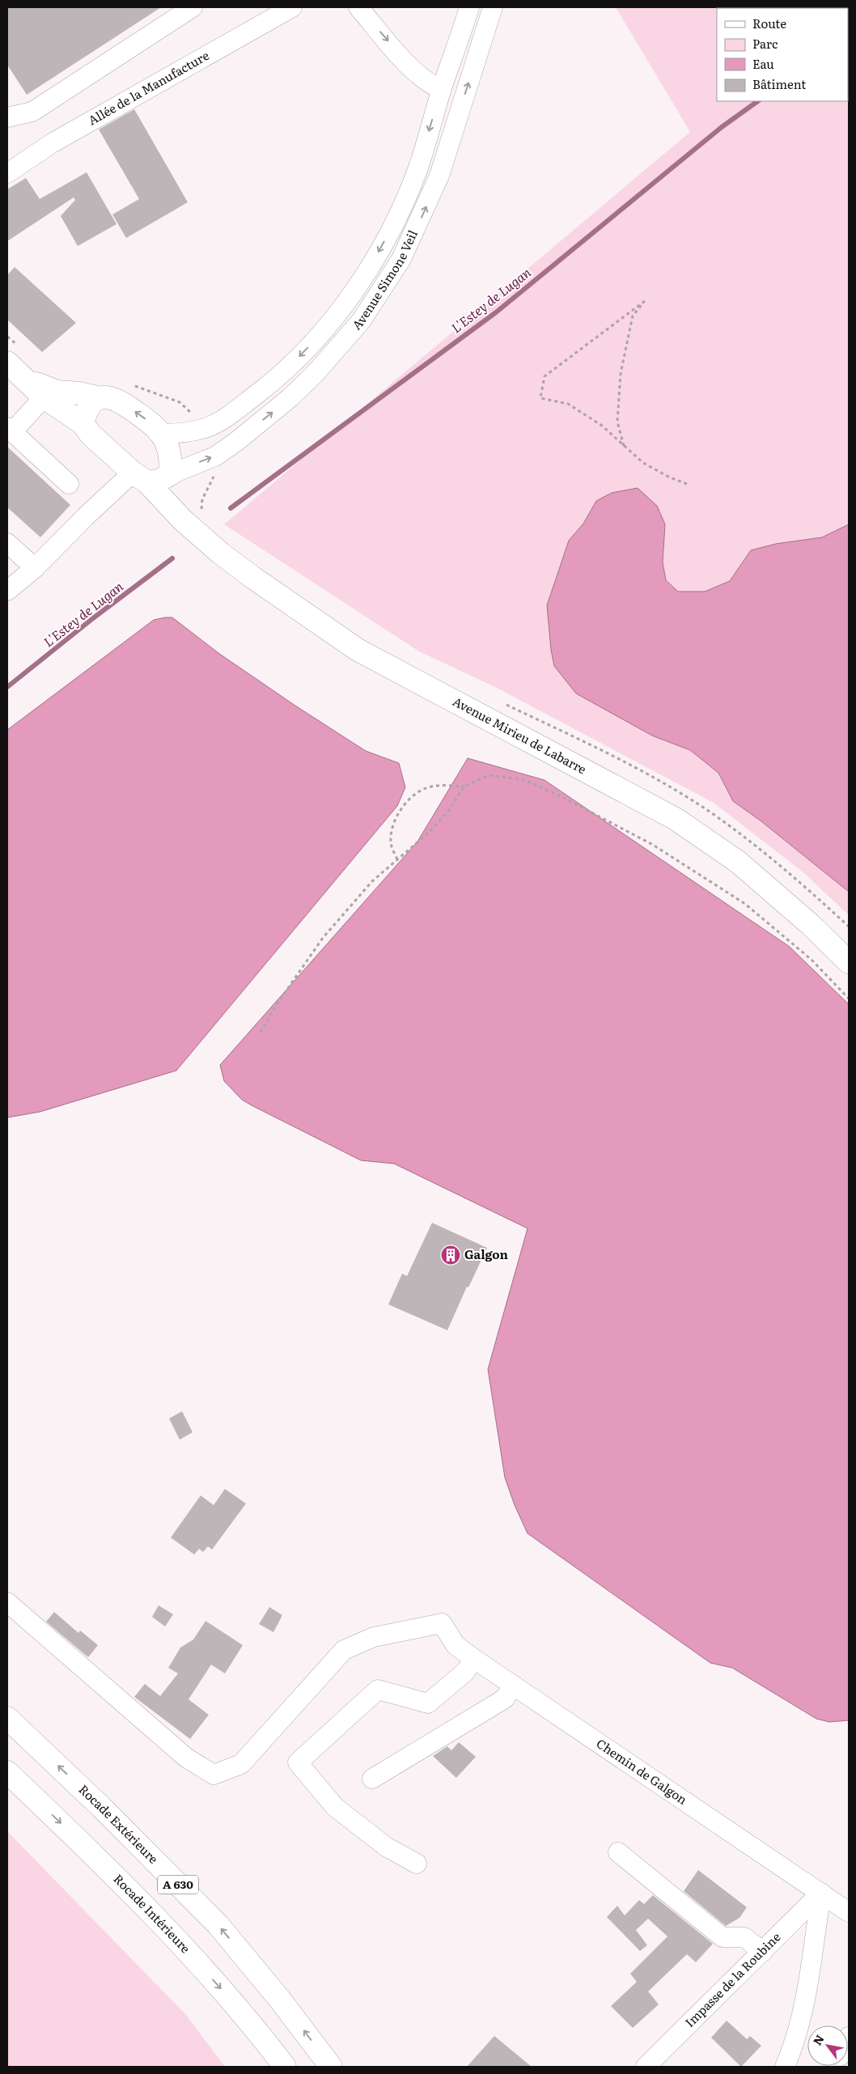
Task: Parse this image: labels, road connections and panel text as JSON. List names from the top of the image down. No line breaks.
{"streets":{"main road":["Avenue Mirieu de Labarre","Rocade Extérieure","A 630","Rocade Intérieure"],"street":["Allée de la Manufacture","Avenue Simone Veil","Chemin de Galgon","Impasse de la Roubine"]},"crossings":[["Avenue Simone Veil","Avenue Mirieu de Labarre"],["Chemin de Galgon","Impasse de la Roubine"]],"one_way":["Rocade Extérieure","Rocade Intérieure"],"water":["L'Estey de Lugan"],"places":{"building":["Galgon"]},"legend":["Route","Parc","Eau","Bâtiment"],"north":"top left"}
